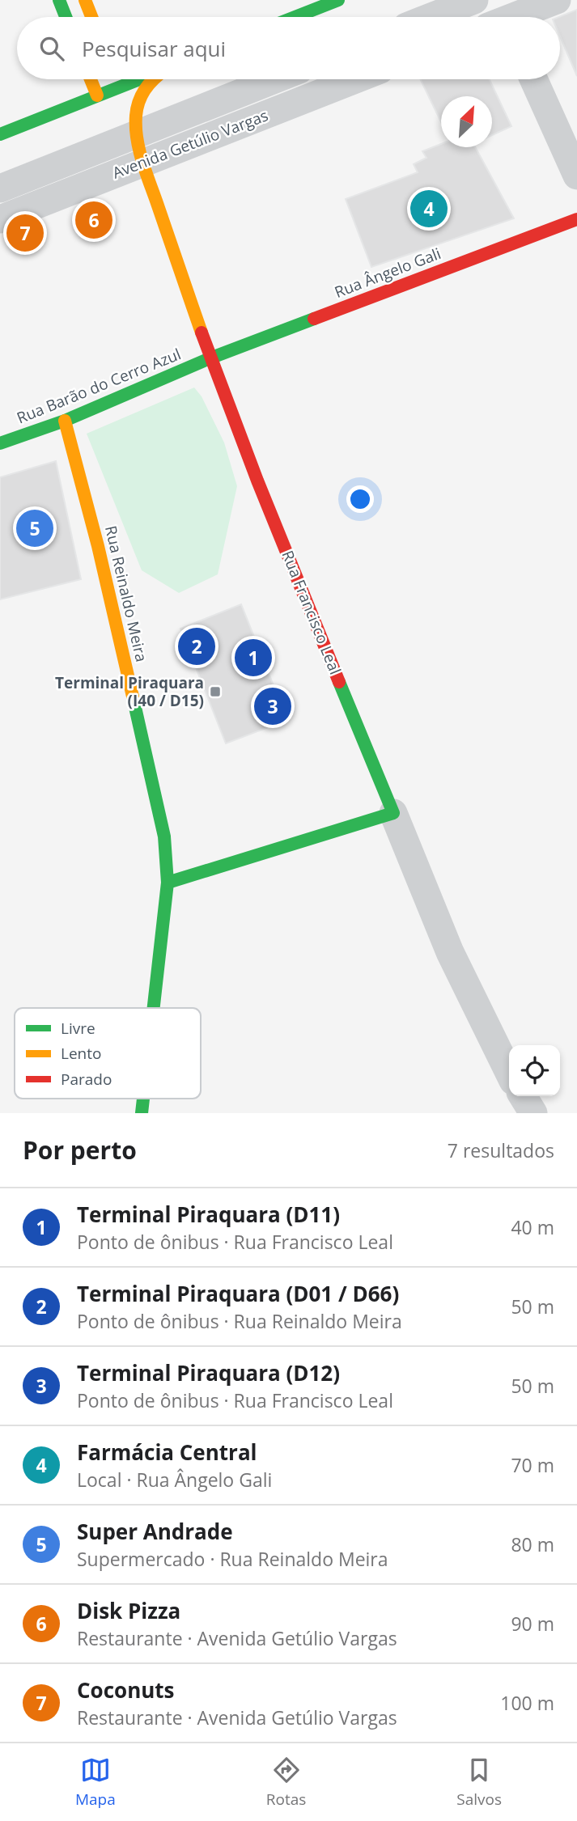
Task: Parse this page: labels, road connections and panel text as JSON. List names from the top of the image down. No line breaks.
{"streets":{"street":["Avenida Getúlio Vargas","Rua Ângelo Gali","Rua Barão do Cerro Azul","Rua Reinaldo Meira","Rua Francisco Leal"]},"crossings":[["Avenida Getúlio Vargas","Rua Francisco Leal"],["Rua Ângelo Gali","Rua Barão do Cerro Azul"],["Rua Ângelo Gali","Rua Francisco Leal"],["Rua Barão do Cerro Azul","Rua Reinaldo Meira"],["Rua Barão do Cerro Azul","Rua Francisco Leal"]],"places":{"transit":["Terminal Piraquara (I40 / D15)"]},"legend":["Livre","Lento","Parado"],"north":"top right","page":{"search":"Pesquisar aqui","pins":["4","6","7","5","2","1","3"],"heading":["Por perto","7 resultados"],"list":[{"mark":"1","name":"Terminal Piraquara (D11)","note":"Ponto de ônibus · Rua Francisco Leal","value":"40 m"},{"mark":"2","name":"Terminal Piraquara (D01 / D66)","note":"Ponto de ônibus · Rua Reinaldo Meira","value":"50 m"},{"mark":"3","name":"Terminal Piraquara (D12)","note":"Ponto de ônibus · Rua Francisco Leal","value":"50 m"},{"mark":"4","name":"Farmácia Central","note":"Local · Rua Ângelo Gali","value":"70 m"},{"mark":"5","name":"Super Andrade","note":"Supermercado · Rua Reinaldo Meira","value":"80 m"},{"mark":"6","name":"Disk Pizza","note":"Restaurante · Avenida Getúlio Vargas","value":"90 m"},{"mark":"7","name":"Coconuts","note":"Restaurante · Avenida Getúlio Vargas","value":"100 m"}],"nav":["Mapa","Rotas","Salvos"]}}
